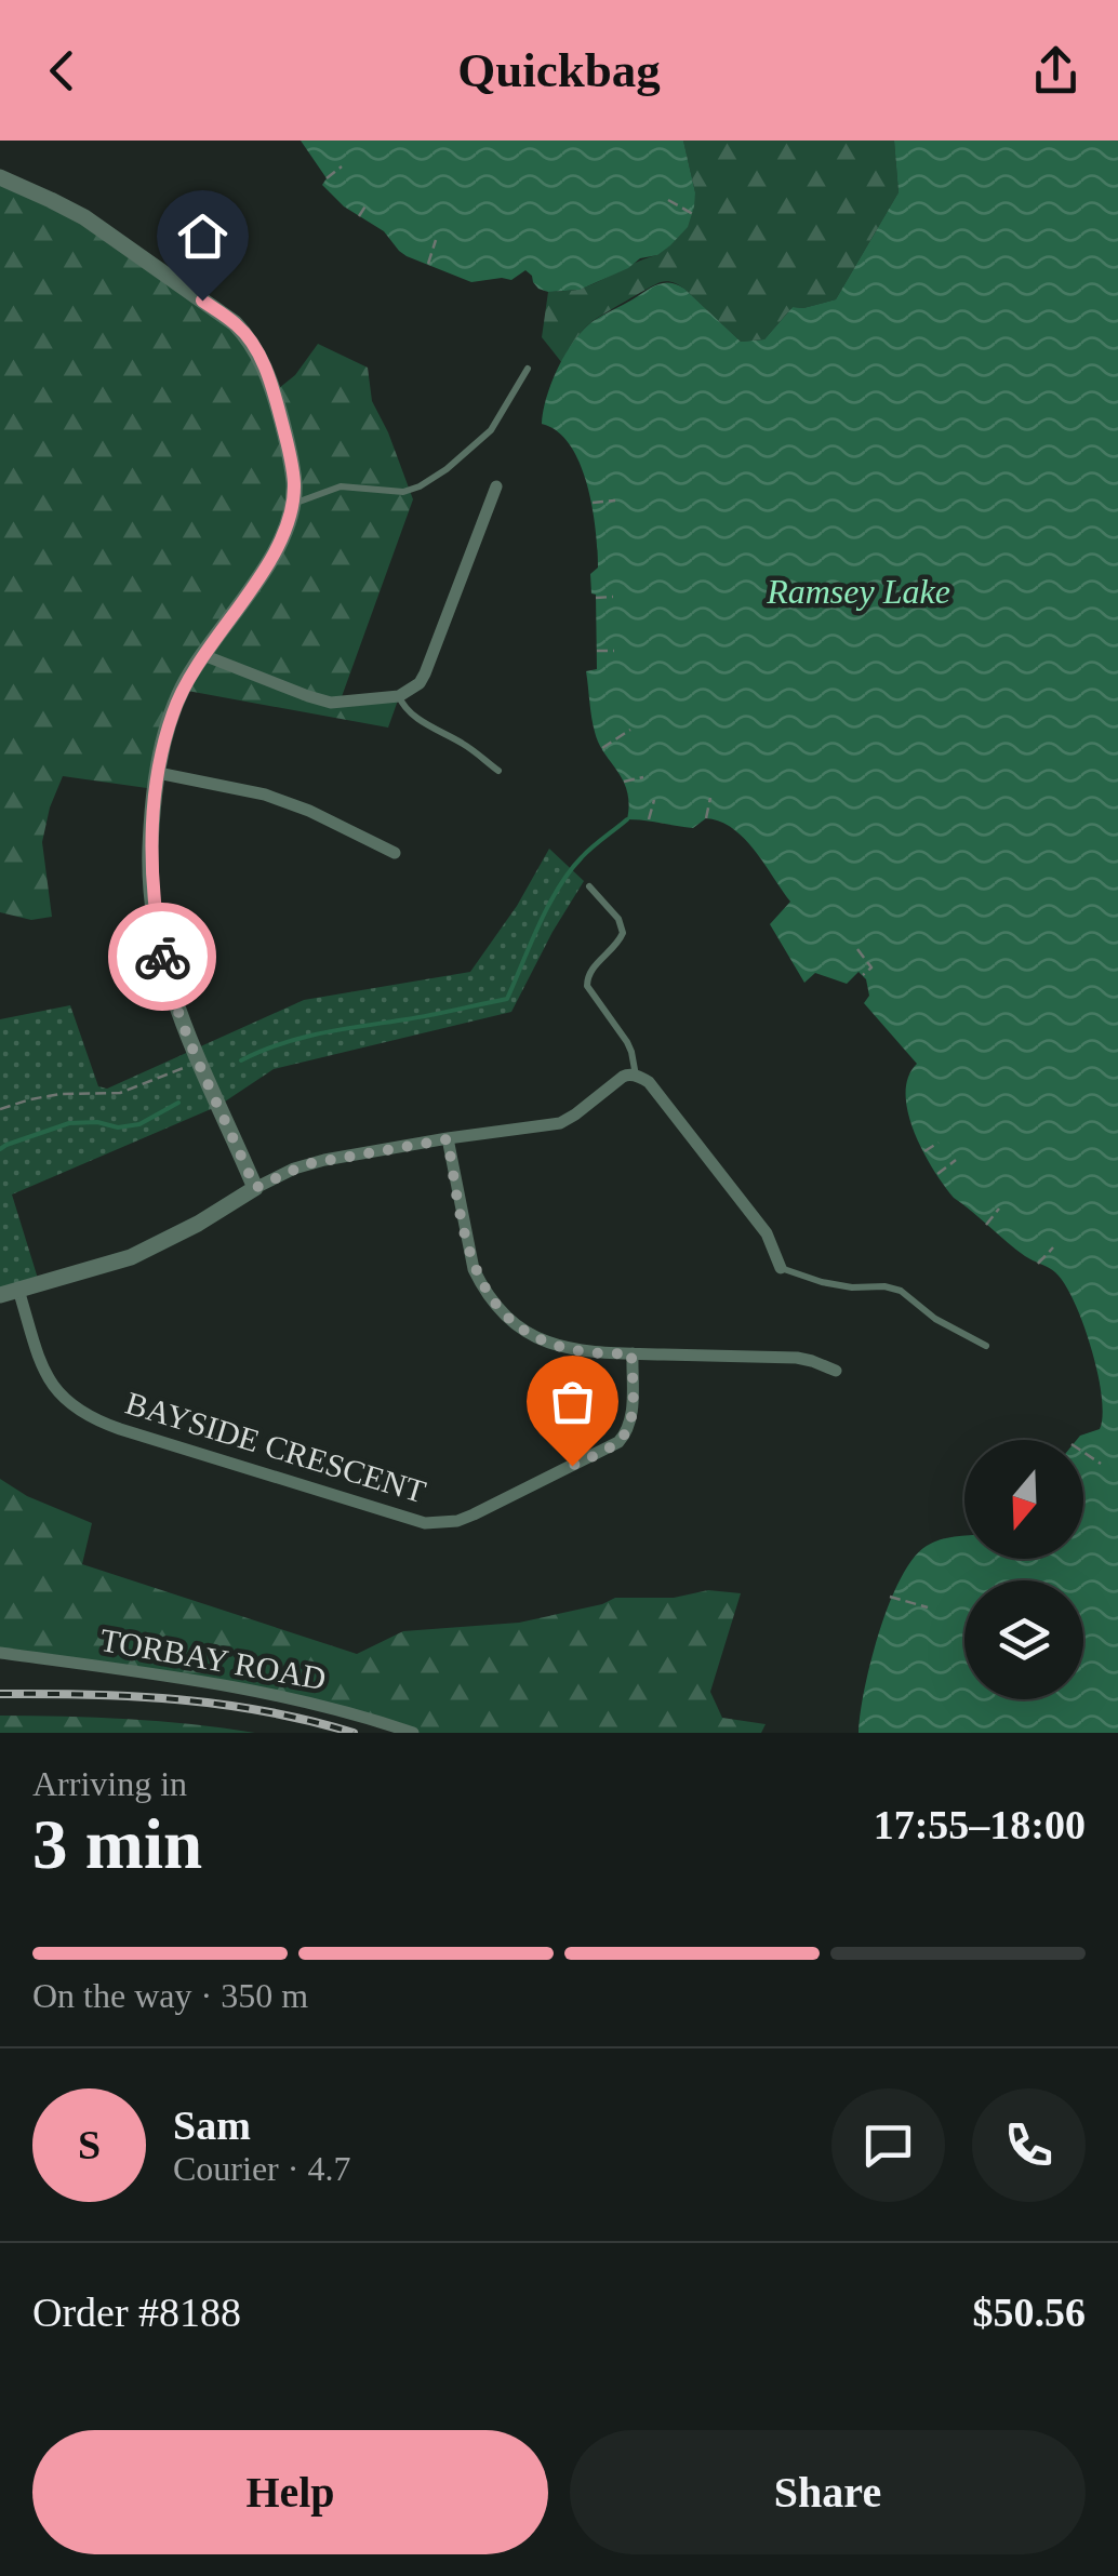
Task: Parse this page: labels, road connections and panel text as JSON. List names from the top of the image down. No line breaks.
{"streets":{"street":["BAYSIDE CRESCENT","TORBAY ROAD"]},"water":["Ramsey Lake"],"north":"bottom","page":{"header":"Quickbag","heading":["3 min","Arriving in","17:55–18:00"],"panel":["Sam","Courier · 4.7","Order #8188","$50.56"],"bar":"On the way · 350 m","round":"S","buttons":["Help","Share"]}}
